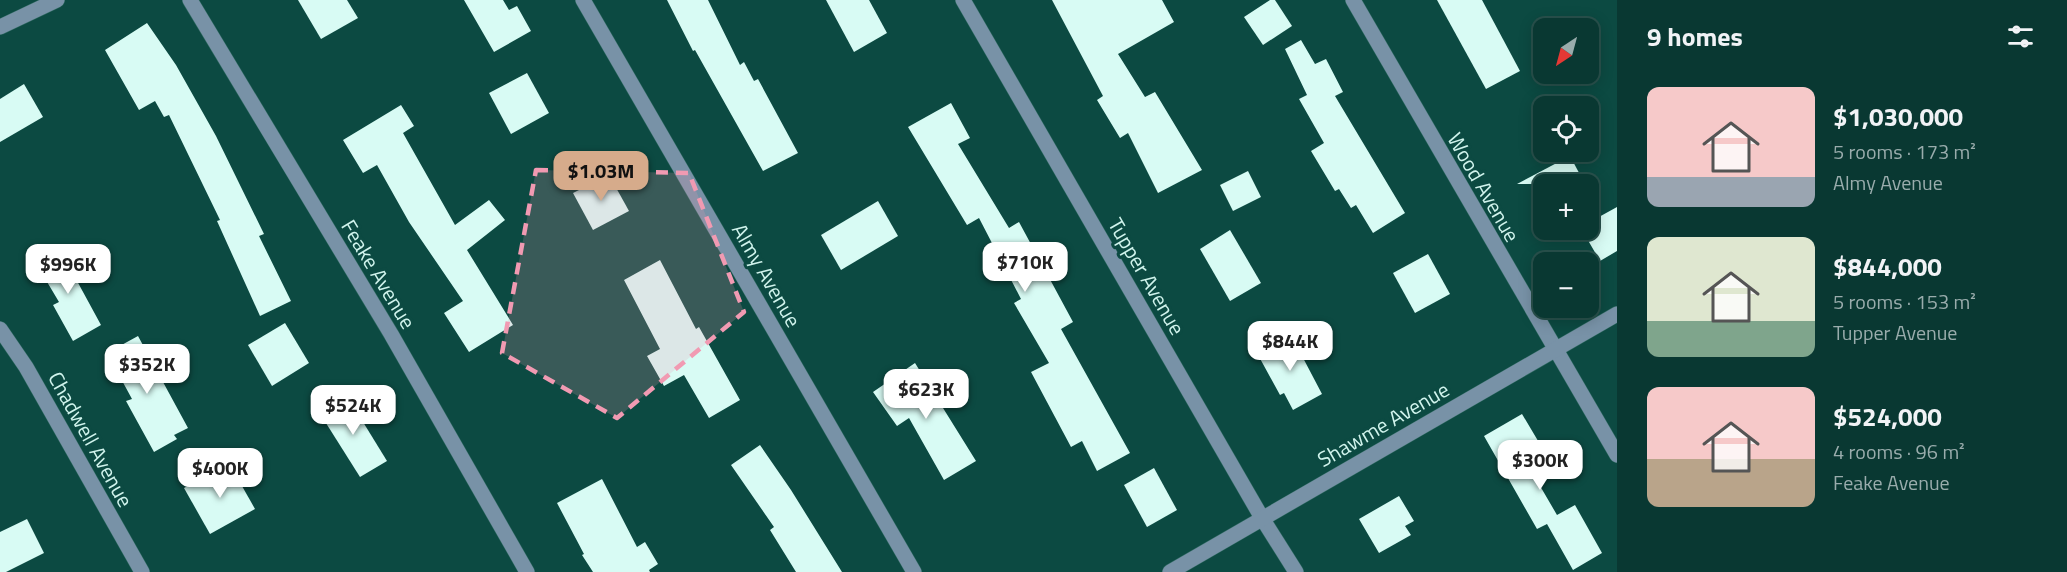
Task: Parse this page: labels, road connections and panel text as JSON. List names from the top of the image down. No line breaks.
{"streets":{"street":["Wood Avenue","Feake Avenue","Almy Avenue","Tupper Avenue","Shawme Avenue","Chadwell Avenue"]},"crossings":[["Wood Avenue","Shawme Avenue"],["Tupper Avenue","Shawme Avenue"]],"north":"bottom left","page":{"heading":"9 homes","map_buttons":["+","−"],"list":[{"name":"$1,030,000","note":"5 rooms · 173 m² · Almy Avenue"},{"name":"$844,000","note":"5 rooms · 153 m² · Tupper Avenue"},{"name":"$524,000","note":"4 rooms · 96 m² · Feake Avenue"}],"price":["$1.03M","$710K","$996K","$844K","$352K","$623K","$524K","$300K","$400K"]}}
